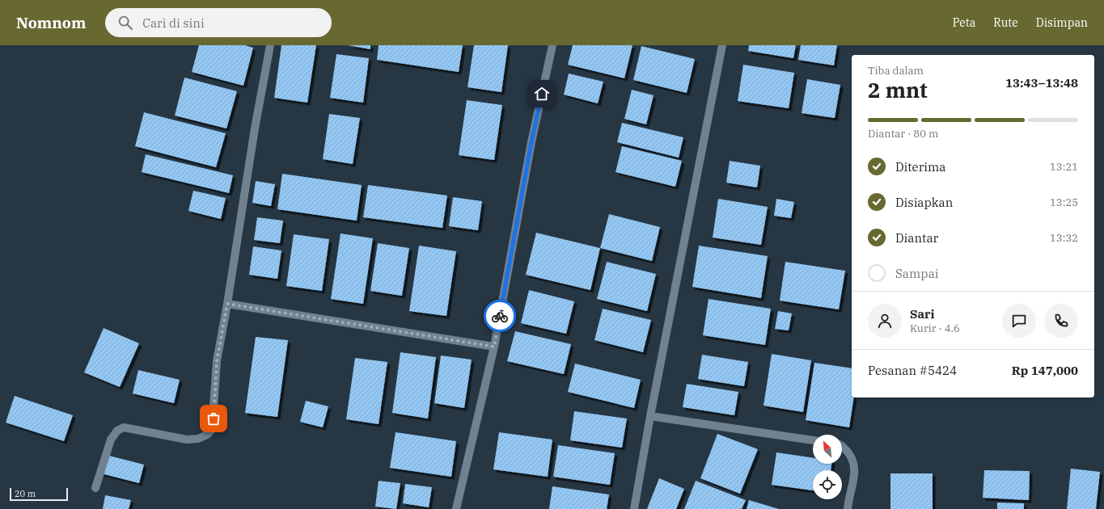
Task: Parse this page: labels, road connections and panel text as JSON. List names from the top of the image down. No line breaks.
{"scale_bar":"20 m","north":"top left","page":{"header":"Nomnom","search":"Cari di sini","nav":["Peta","Rute","Disimpan"],"heading":["2 mnt","Tiba dalam","13:43–13:48"],"panel":["Sari","Kurir · 4.6","Pesanan #5424","Rp 147,000"],"bar":"Diantar · 80 m","list":[["Diterima","13:21"],["Disiapkan","13:25"],["Diantar","13:32"],"Sampai"],"scale":"20 m"}}
